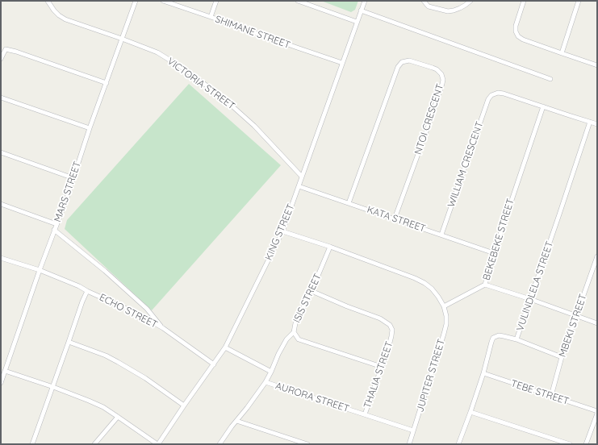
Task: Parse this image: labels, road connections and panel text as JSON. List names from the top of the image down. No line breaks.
{"streets":{"street":["SHIMANE STREET","VICTORIA STREET","NTOI CRESCENT","WILLIAM CRESCENT","MARS STREET","KATA STREET","KING STREET","BEKEBEKE STREET","VULINDLELA STREET","ISIS STREET","ECHO STREET","MBEKI STREET","THALIA STREET","JUPITER STREET","TEBE STREET","AURORA STREET"]},"crossings":[["SHIMANE STREET","KING STREET"],["VICTORIA STREET","MARS STREET"],["VICTORIA STREET","KING STREET"],["NTOI CRESCENT","KATA STREET"],["WILLIAM CRESCENT","KATA STREET"],["WILLIAM CRESCENT","BEKEBEKE STREET"],["KATA STREET","KING STREET"],["KATA STREET","BEKEBEKE STREET"],["KING STREET","ECHO STREET"],["BEKEBEKE STREET","JUPITER STREET"],["VULINDLELA STREET","TEBE STREET"],["ISIS STREET","THALIA STREET"],["MBEKI STREET","TEBE STREET"],["THALIA STREET","AURORA STREET"],["JUPITER STREET","AURORA STREET"]]}
